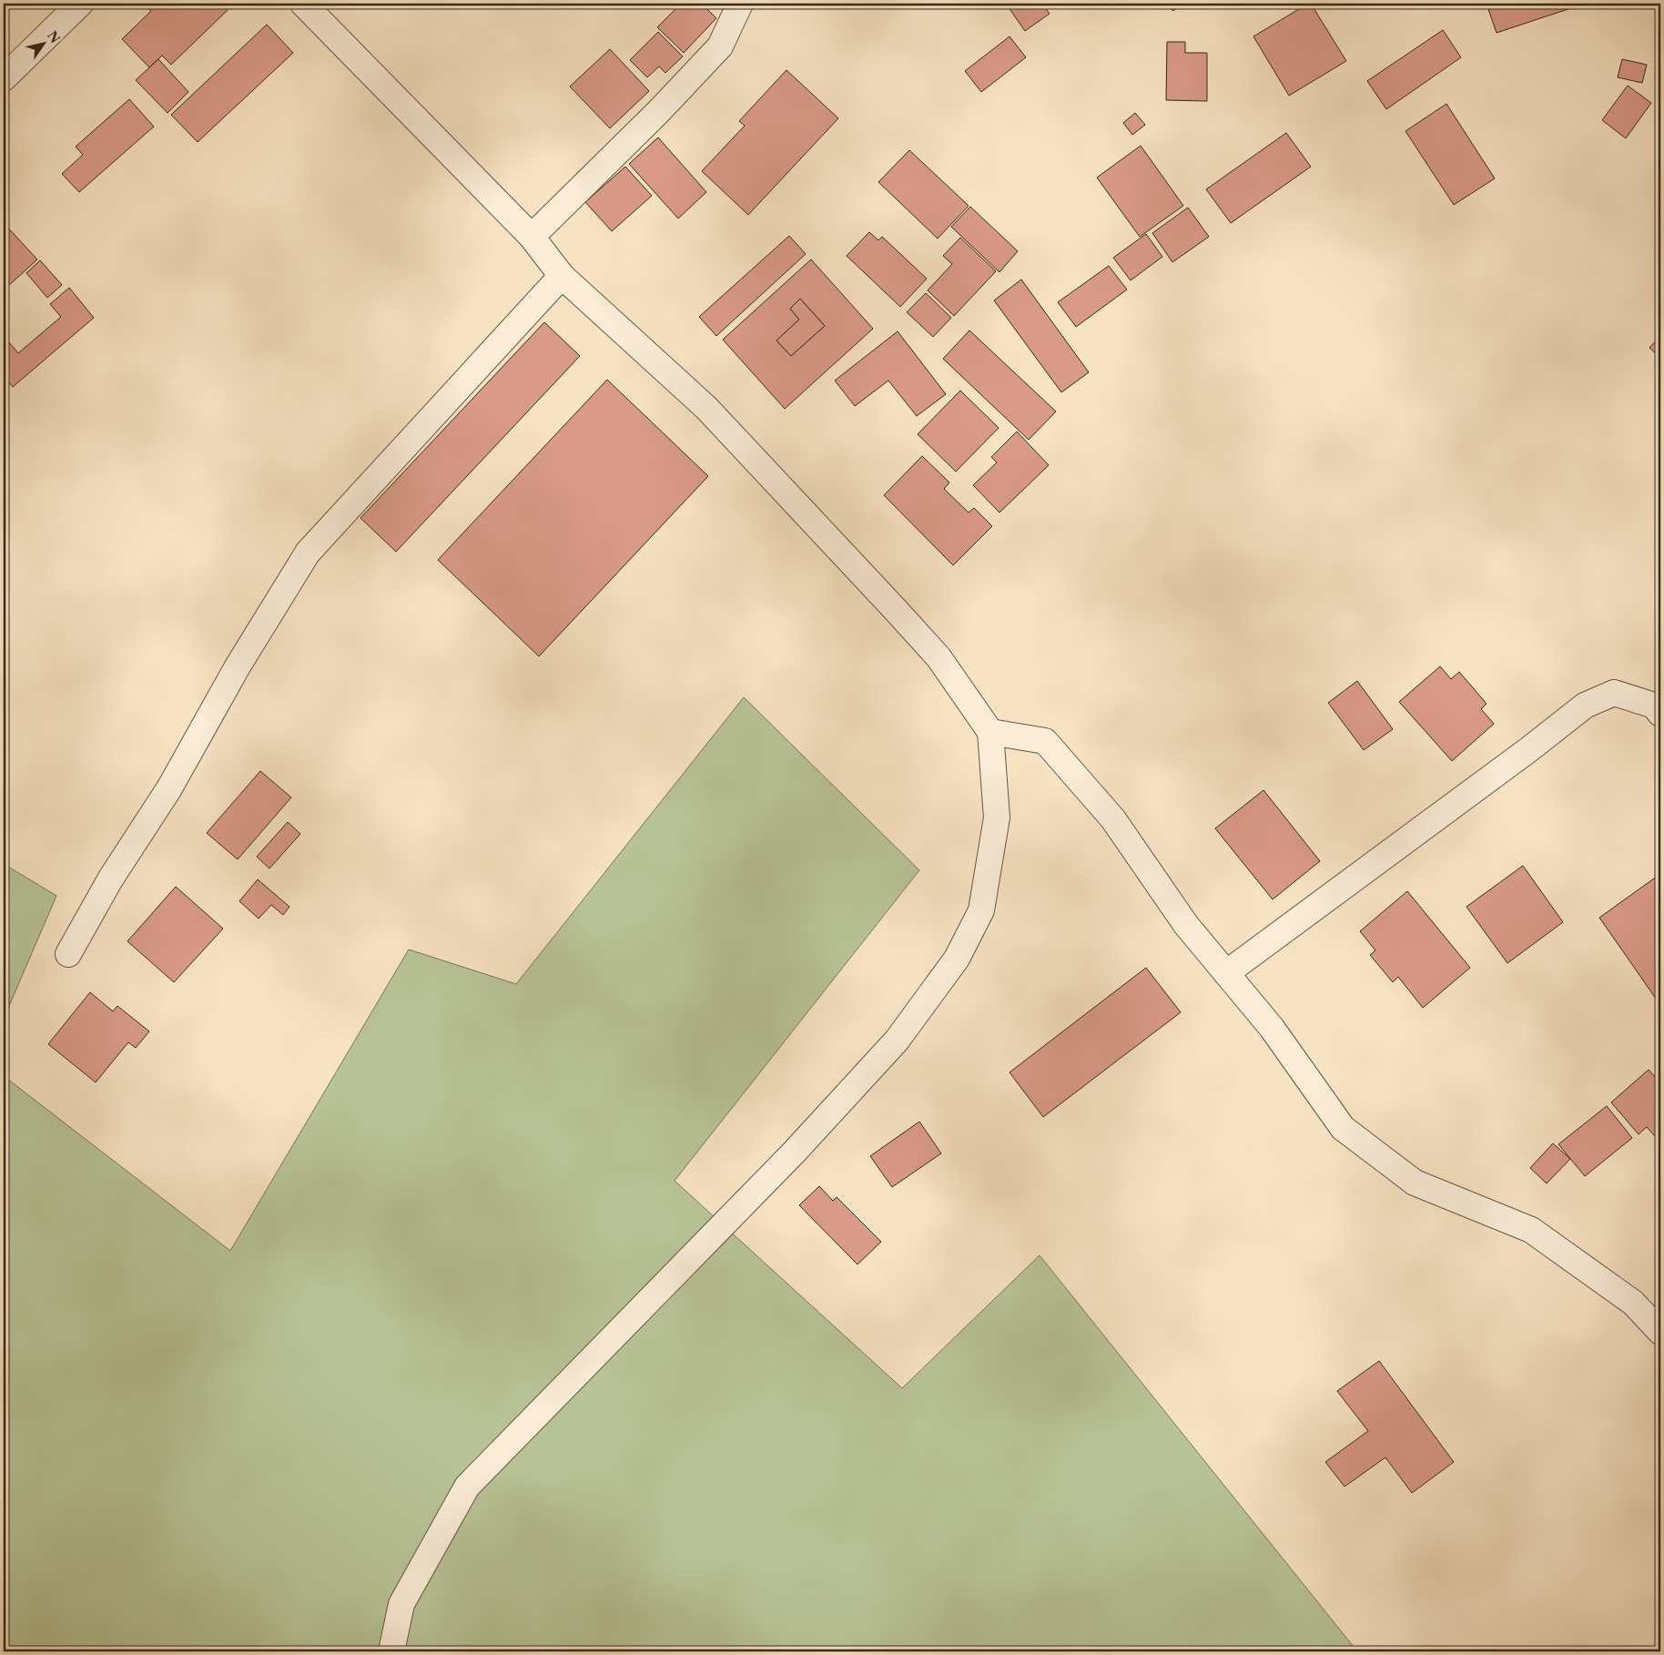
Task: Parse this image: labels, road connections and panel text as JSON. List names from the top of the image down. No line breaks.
{"north":"top right"}
